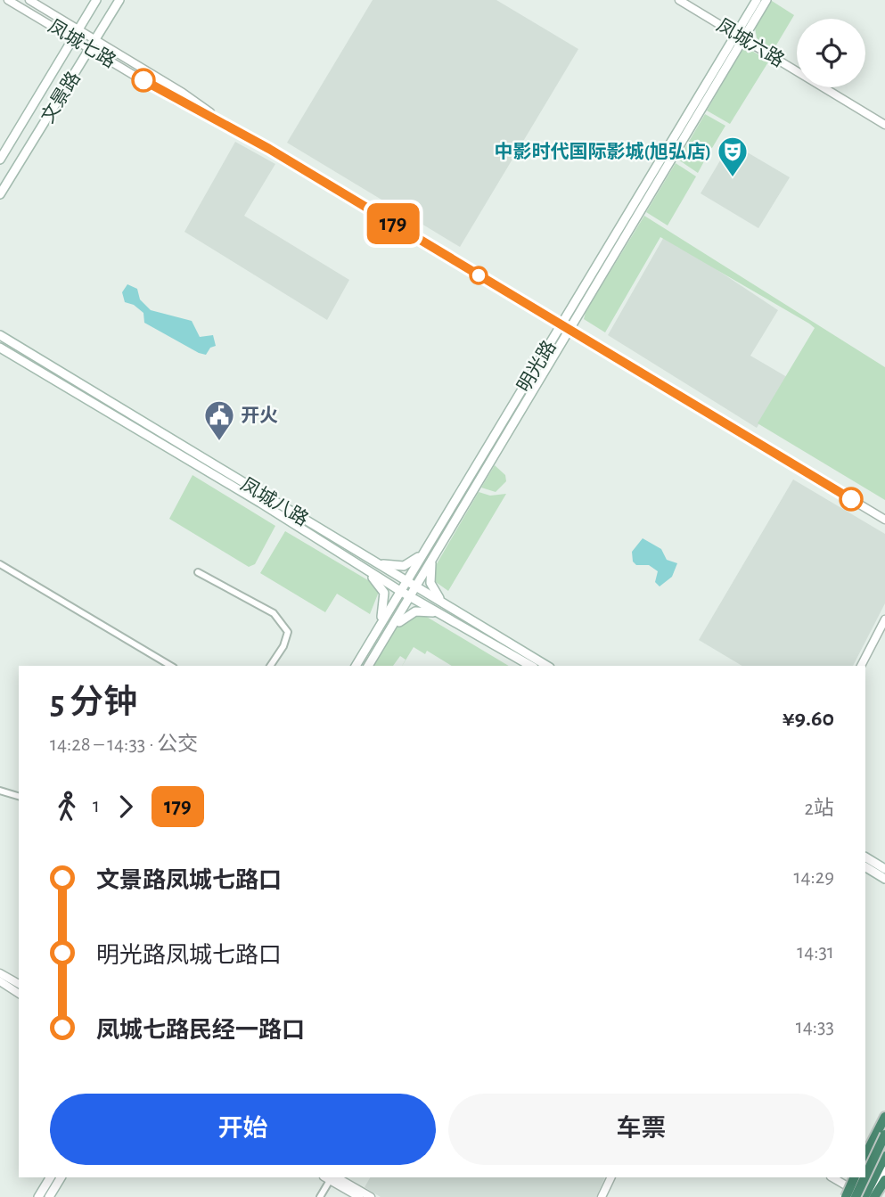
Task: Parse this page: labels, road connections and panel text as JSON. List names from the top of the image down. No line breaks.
{"streets":{"main road":["文景路","明光路","凤城八路"],"street":["凤城六路","凤城七路"]},"crossings":[["凤城六路","明光路"],["凤城七路","文景路"],["凤城七路","明光路"],["明光路","凤城八路"]],"places":{"theatre":["中影时代国际影城(旭弘店)"],"public building":["开火"]},"lines":["bus line 179"],"page":{"on_map":"179","heading":["5 分钟","14:28 – 14:33 · 公交","¥9.60"],"legs":["1","179","2站"],"list":[{"name":"文景路凤城七路口","value":"14:29"},{"name":"明光路凤城七路口","value":"14:31"},{"name":"凤城七路民经一路口","value":"14:33"}],"buttons":["开始","车票"]}}
